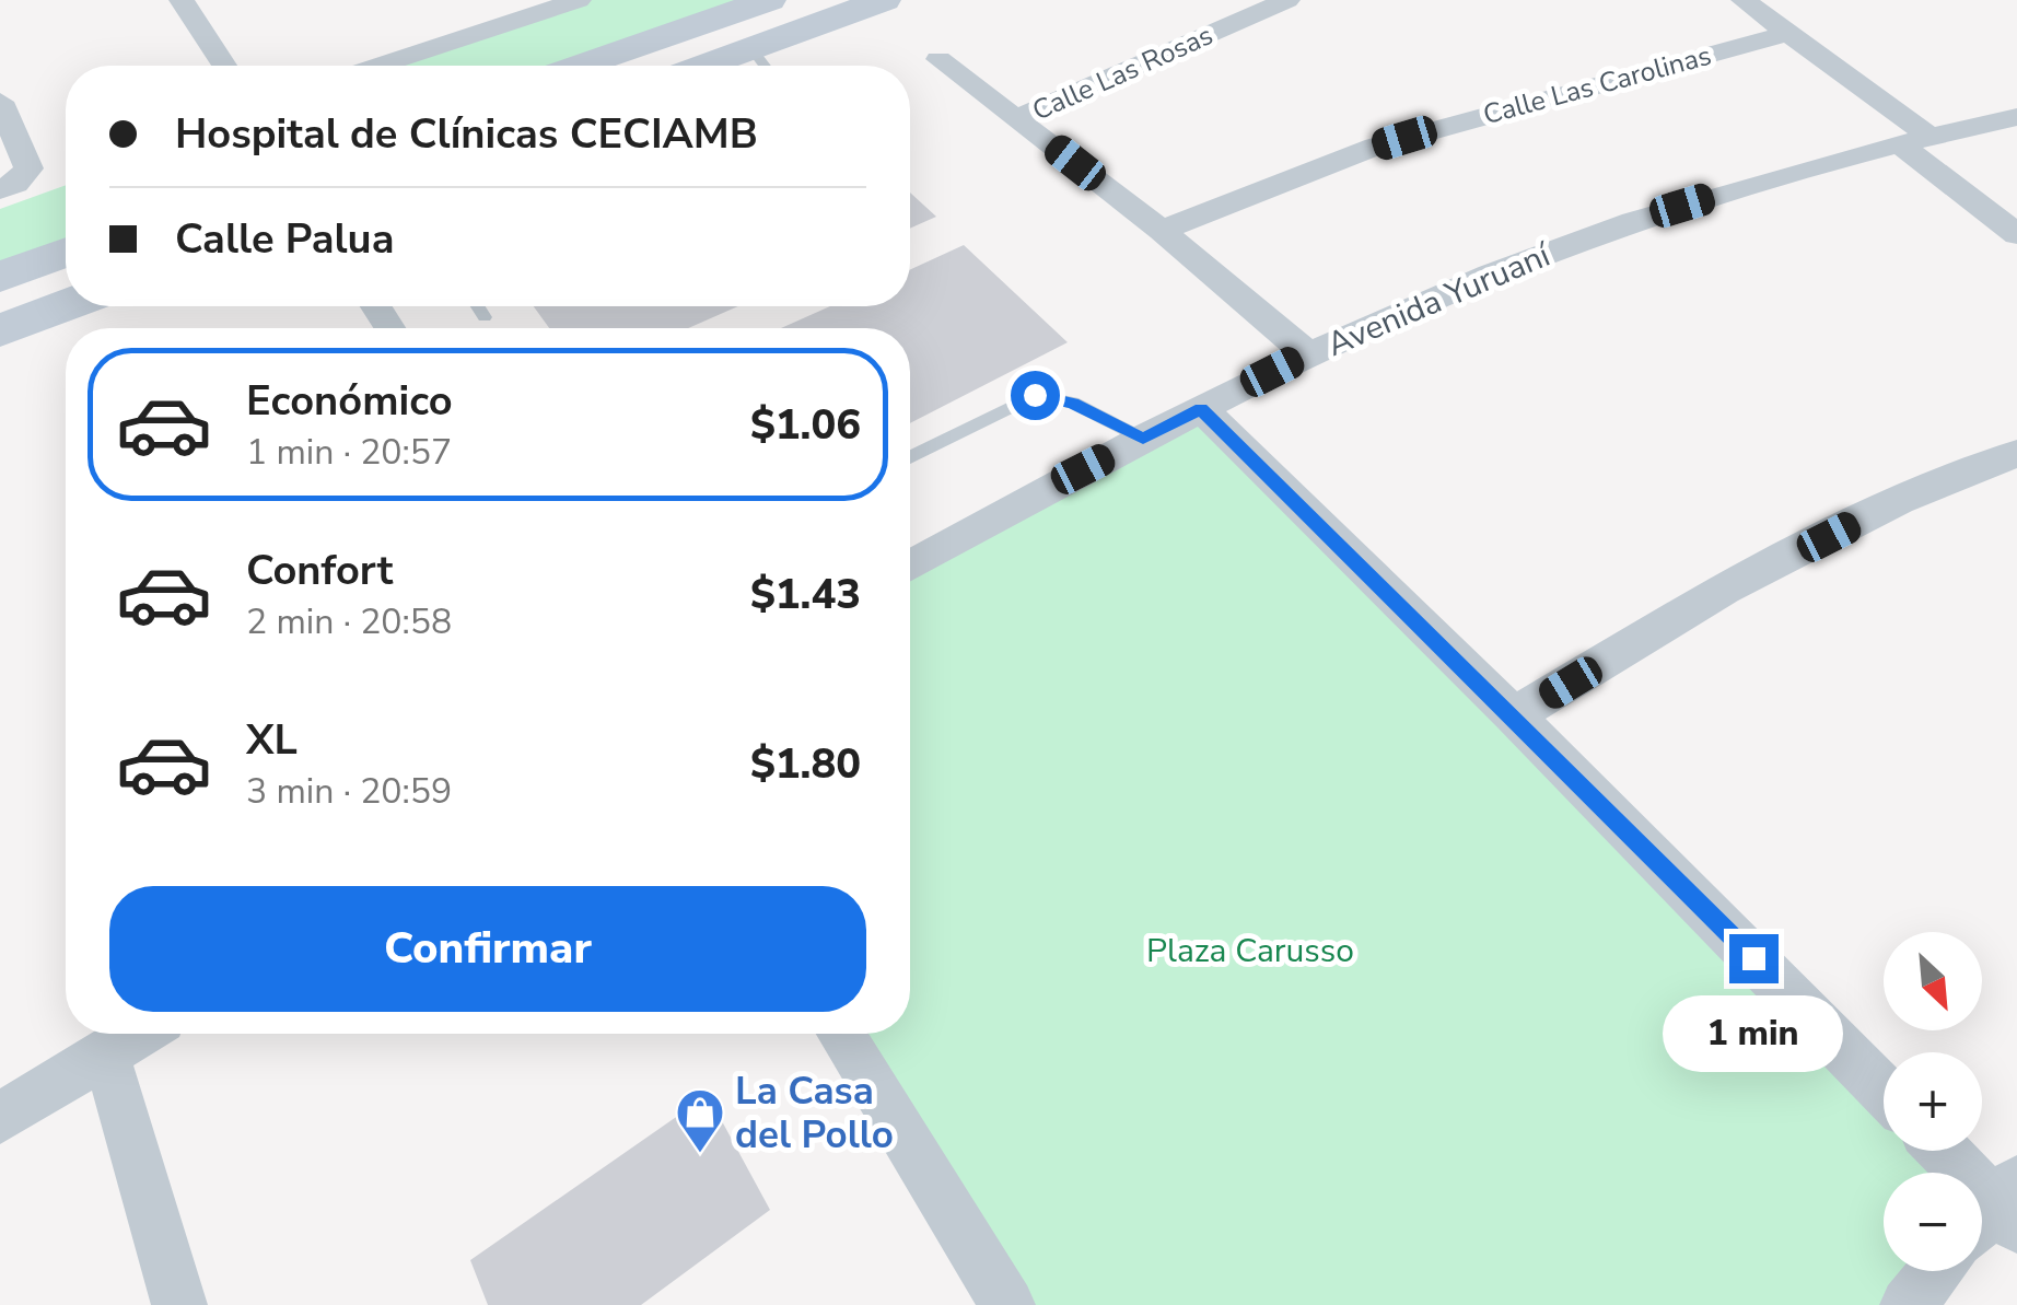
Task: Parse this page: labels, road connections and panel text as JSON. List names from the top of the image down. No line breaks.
{"streets":{"street":["Calle Las Rosas","Calle Las Carolinas","Avenida Yuruaní"]},"parks":["Plaza Carusso"],"places":{"shop":["La Casa del Pollo"]},"north":"bottom right","page":{"banner":["Hospital de Clínicas CECIAMB","Calle Palua"],"list":[{"name":"Económico","note":"1 min · 20:57","value":"$1.06"},{"name":"Confort","note":"2 min · 20:58","value":"$1.43"},{"name":"XL","note":"3 min · 20:59","value":"$1.80"}],"buttons":"Confirmar","map_buttons":["+","−"],"bubble":"1 min"}}
